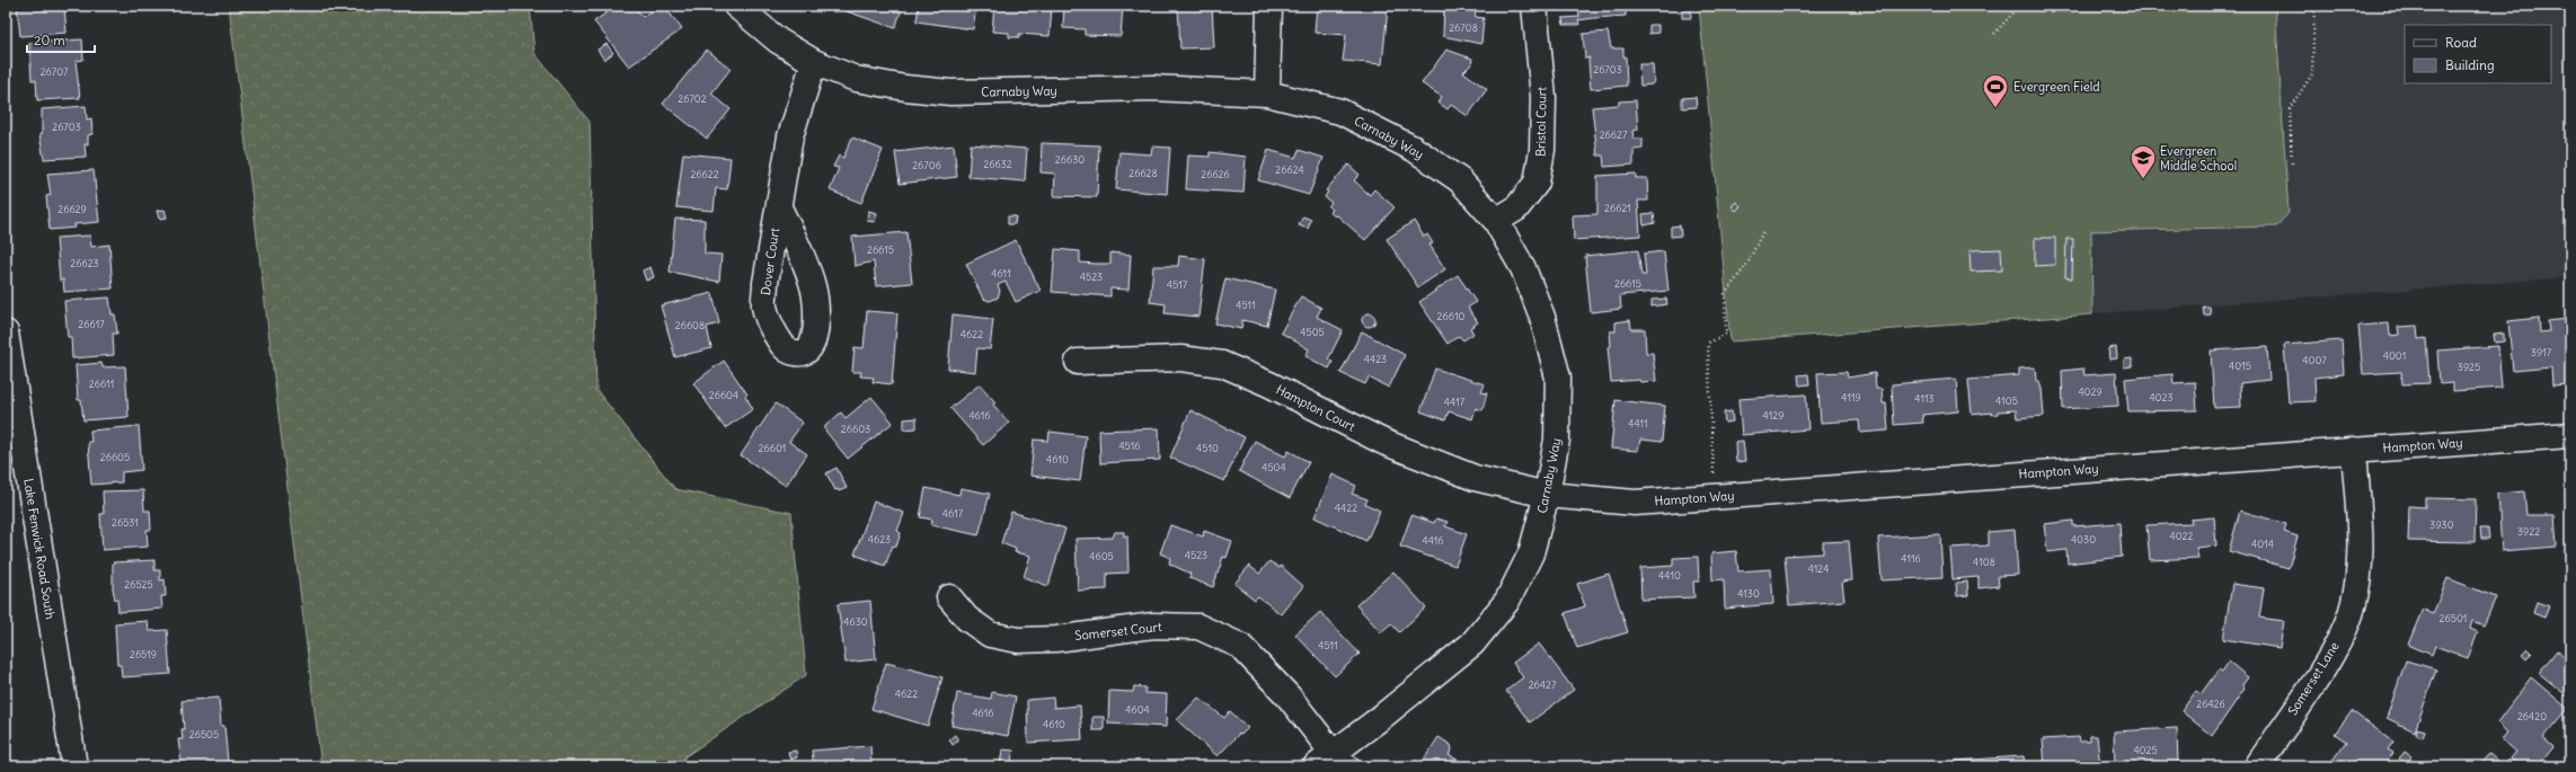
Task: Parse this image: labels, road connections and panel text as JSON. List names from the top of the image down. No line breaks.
{"streets":{"street":["Carnaby Way","Bristol Court","Dover Court","Hampton Court","Hampton Way","Lake Fenwick Road South","Somerset Court","Somerset Lane"]},"crossings":[["Carnaby Way","Bristol Court"],["Carnaby Way","Dover Court"],["Carnaby Way","Hampton Court"],["Carnaby Way","Hampton Way"],["Carnaby Way","Somerset Court"],["Hampton Court","Hampton Way"],["Hampton Way","Somerset Lane"]],"places":{"sports":["Evergreen Field"],"school or university":["Evergreen Middle School"]},"house_numbers":["26708","26703","26707","26702","26703","26627","26630","26632","26706","26624","26628","26622","26626","26621","26629","26615","26623","4611","4523","26615","4517","4511","26610","26617","26608","4505","4622","3917","4001","4423","4007","4015","3925","26611","4029","26604","4119","4023","4113","4105","4417","4616","4129","4411","26603","4516","26601","4510","26605","4610","4504","4422","4617","26531","3930","3922","4022","4623","4030","4416","4014","4523","4605","4116","4108","4124","4410","26525","4130","26501","4630","4511","26519","26427","4622","26426","4604","4616","26420","4610","26505","4025"],"legend":["Road","Building"],"scale_bar":"20 m"}
